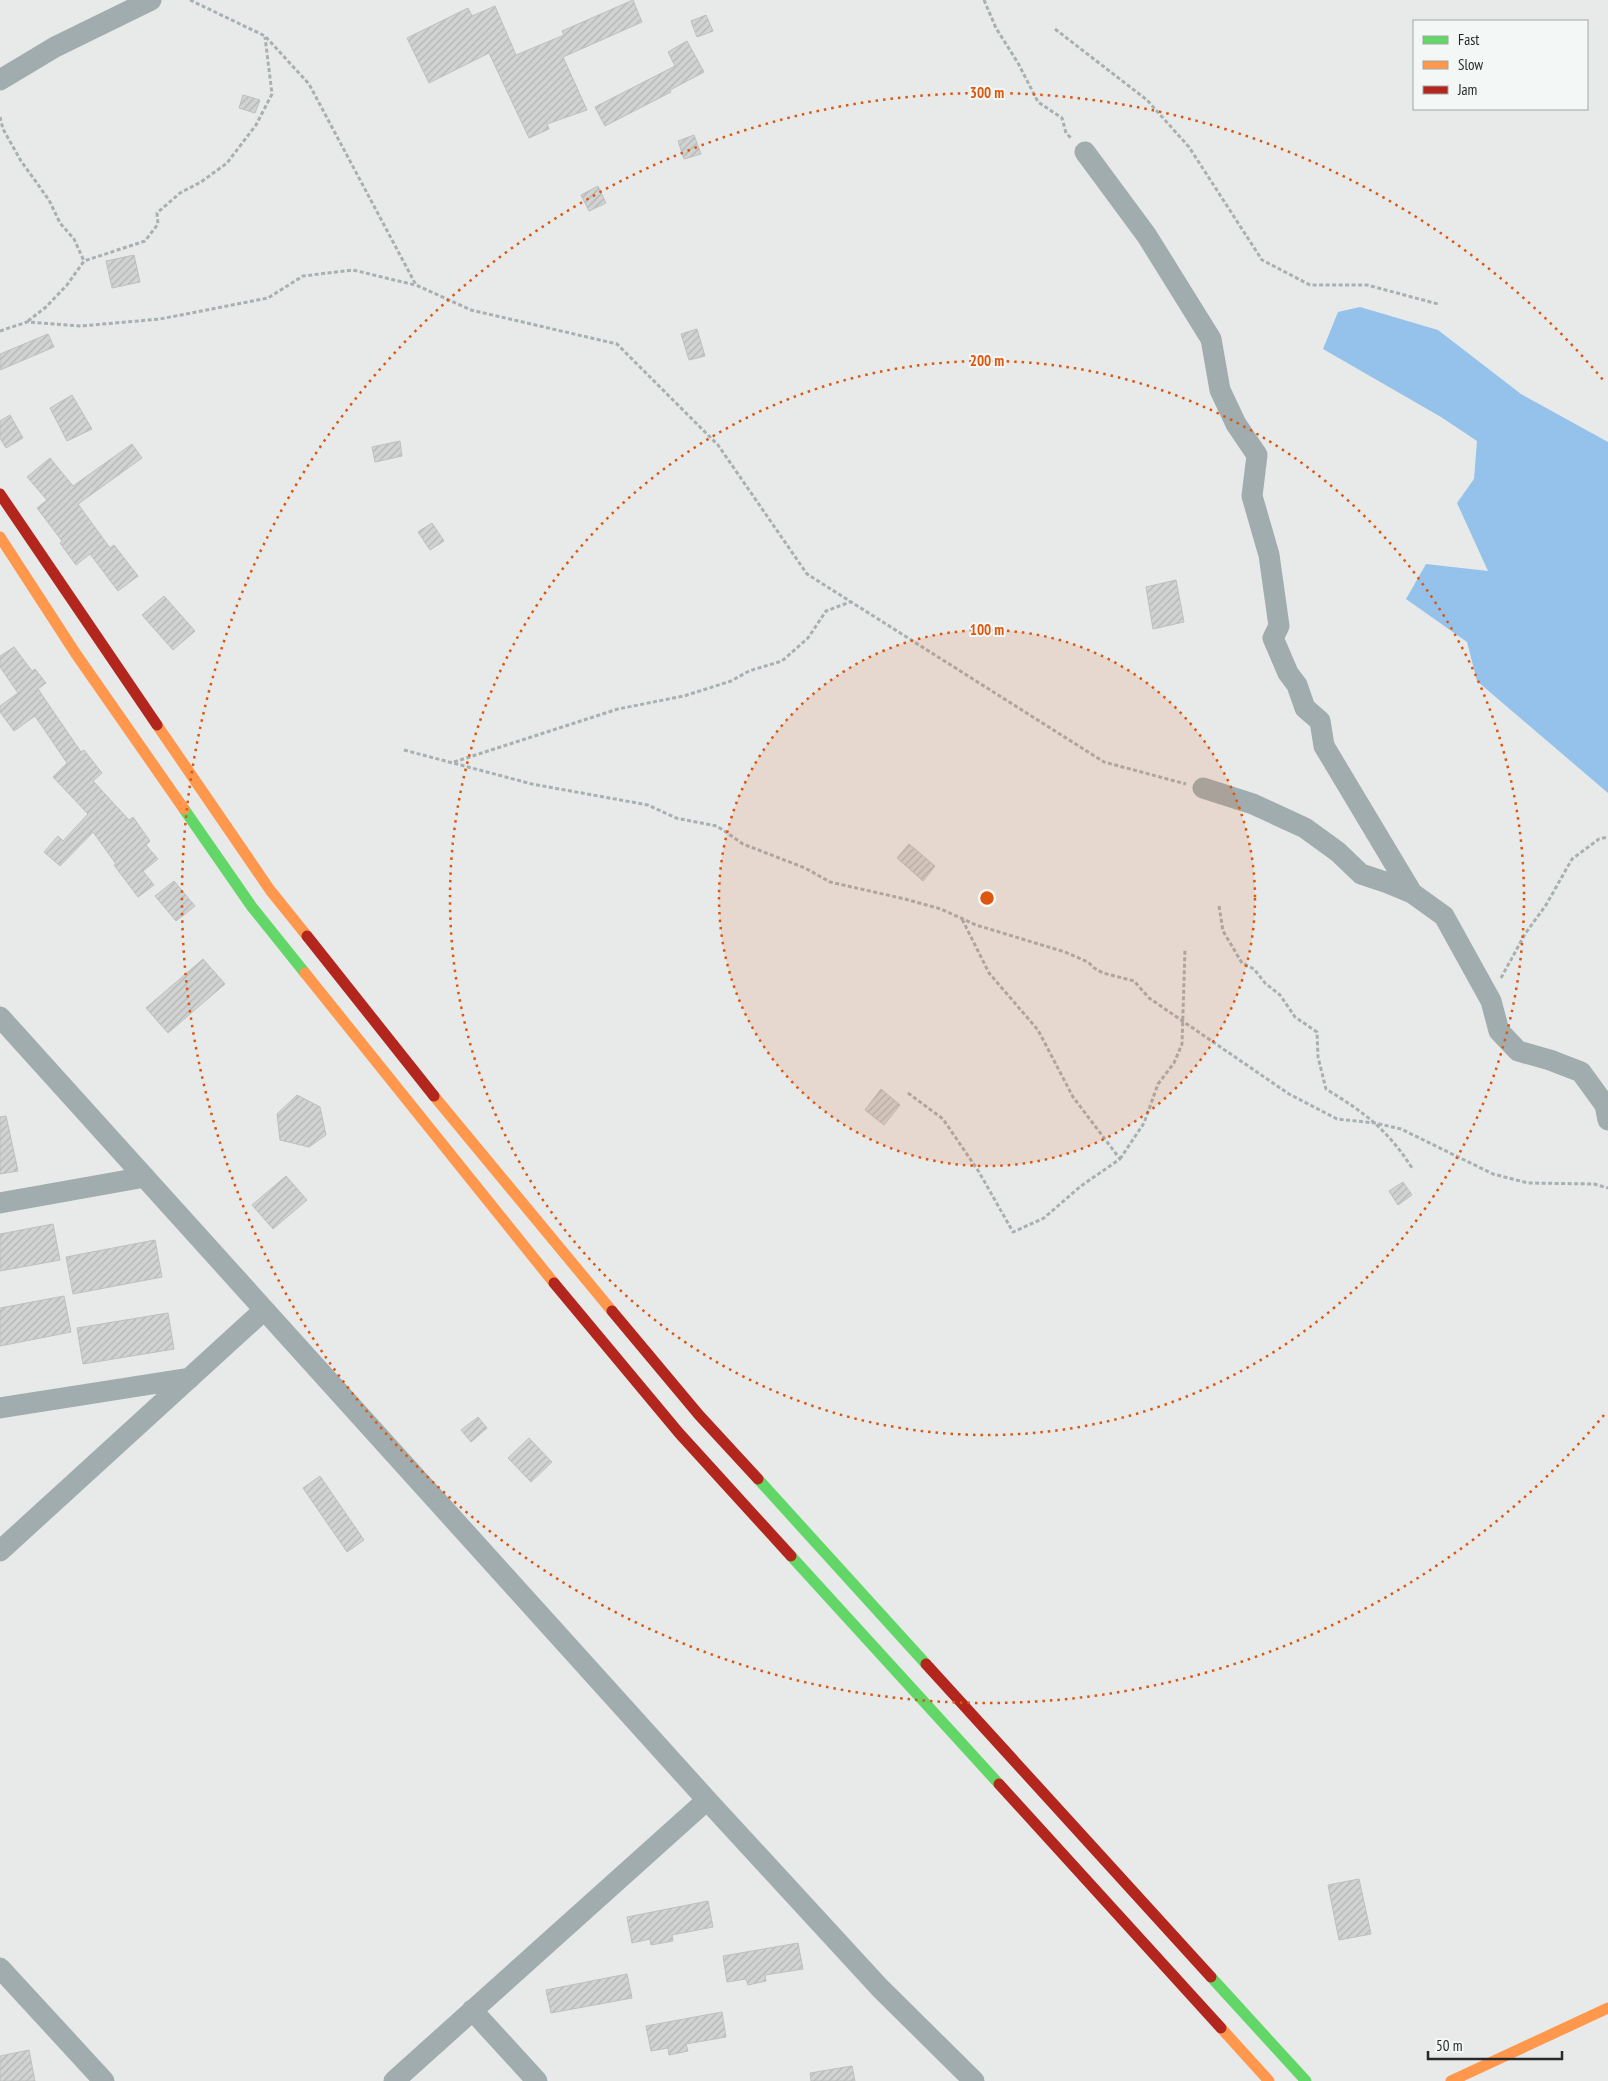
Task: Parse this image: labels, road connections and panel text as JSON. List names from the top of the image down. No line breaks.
{"legend":["Fast","Slow","Jam"],"scale_bar":"50 m","rings":["300 m","200 m","100 m"]}
